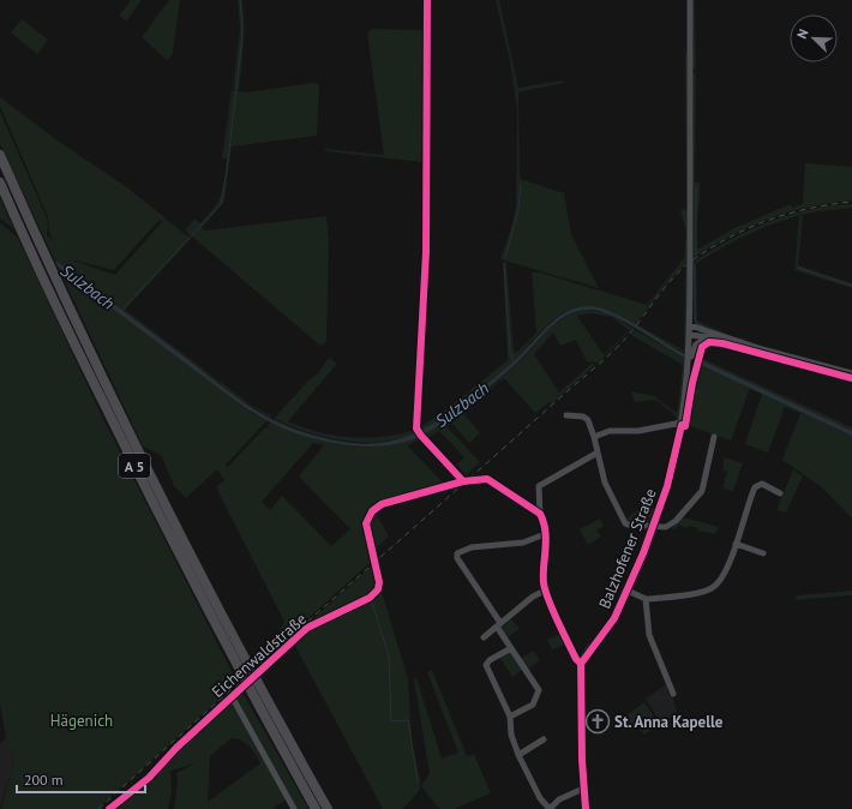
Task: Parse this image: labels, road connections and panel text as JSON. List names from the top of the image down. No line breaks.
{"streets":{"highway":["A 5"],"street":["Balzhofener Straße","Eichenwaldstraße"]},"water":["Sulzbach"],"parks":["Hägenich"],"places":{"church":["St. Anna Kapelle"]},"scale_bar":"200 m","north":"top left"}
